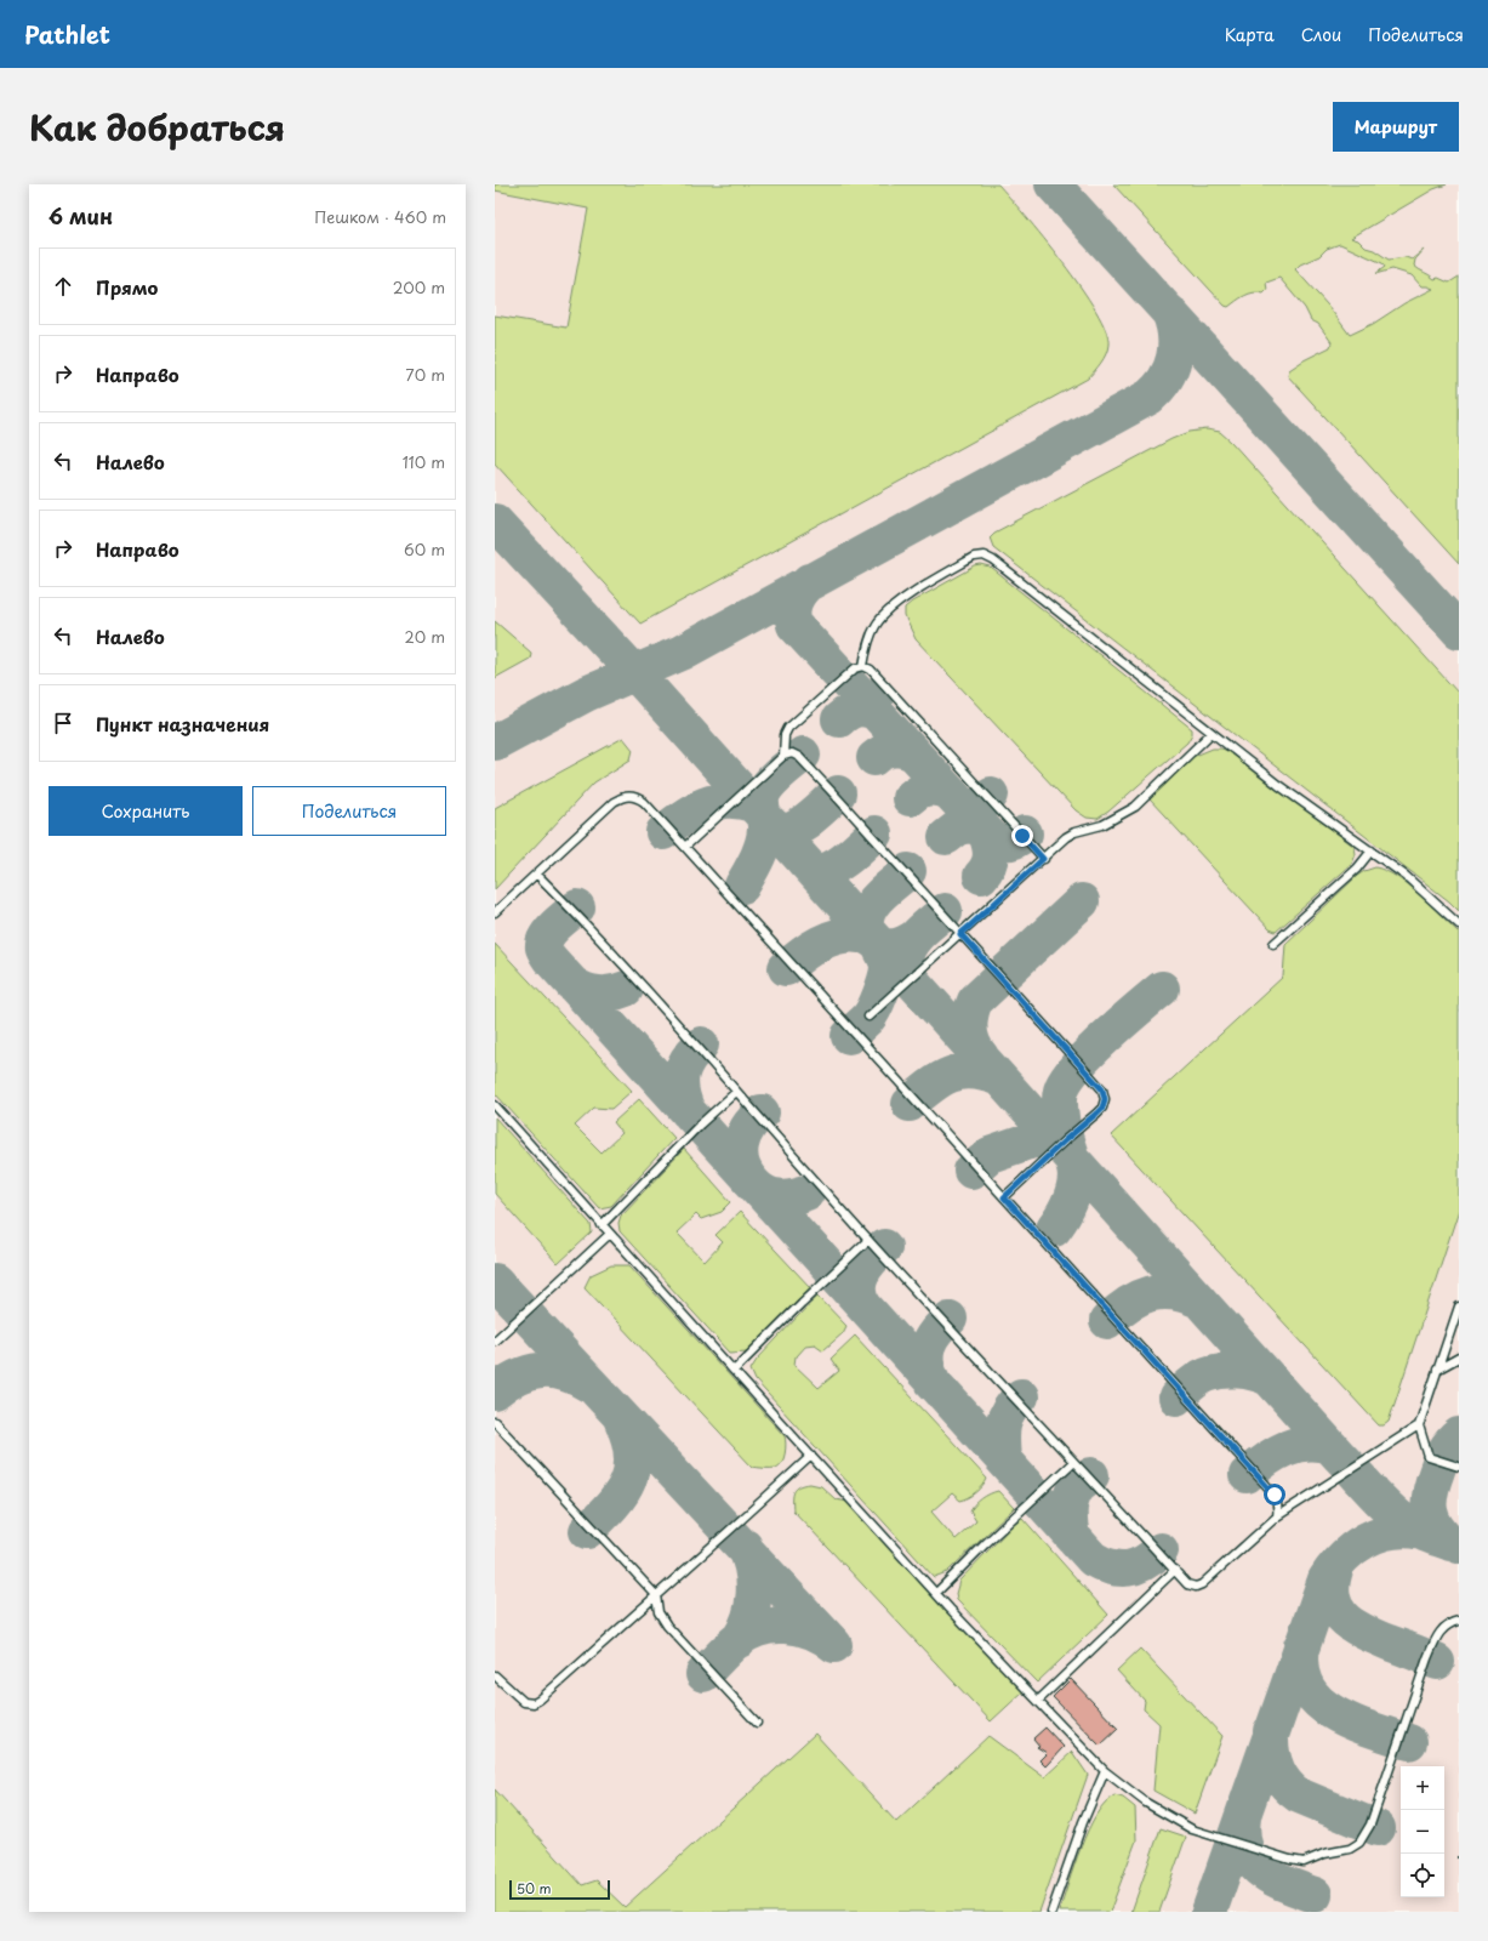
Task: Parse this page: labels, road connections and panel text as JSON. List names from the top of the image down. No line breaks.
{"scale_bar":"50 m","page":{"header":"Pathlet","nav":["Карта","Слои","Поделиться"],"title":"Как добраться","buttons":["Маршрут",["Сохранить","Поделиться"]],"heading":["6 мин","Пешком · 460 m"],"list":[["Прямо","200 m"],["Направо","70 m"],["Налево","110 m"],["Направо","60 m"],["Налево","20 m"],"Пункт назначения"],"map_buttons":["+","−"],"scale":"50 m"}}
